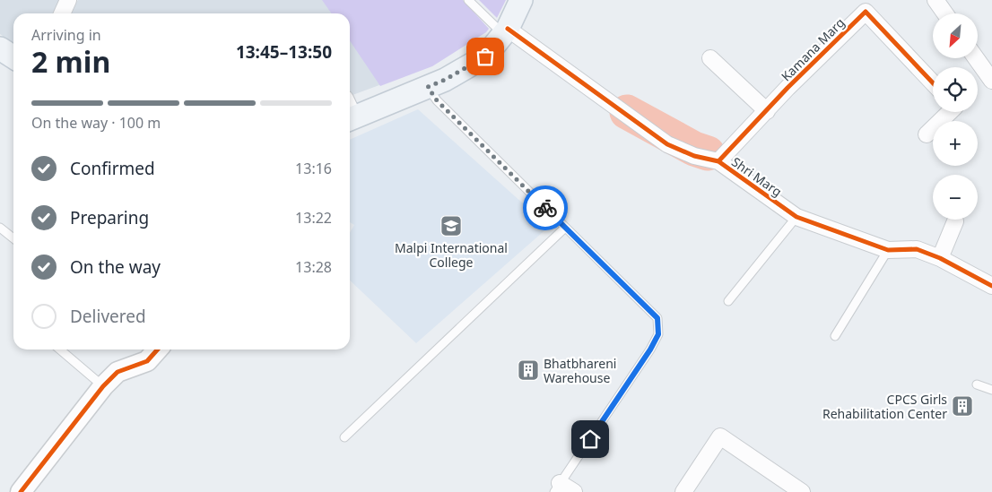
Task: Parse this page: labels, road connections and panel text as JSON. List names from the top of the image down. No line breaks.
{"streets":{"street":["Kamana Marg","Shri Marg"]},"crossings":[["Kamana Marg","Shri Marg"]],"places":{"school or university":["Malpi International College"],"building":["Bhatbhareni Warehouse","CPCS Girls Rehabilitation Center"]},"north":"bottom left","page":{"map_buttons":["+","−"],"heading":["2 min","Arriving in","13:45–13:50"],"bar":"On the way · 100 m","list":[["Confirmed","13:16"],["Preparing","13:22"],["On the way","13:28"],"Delivered"]}}
